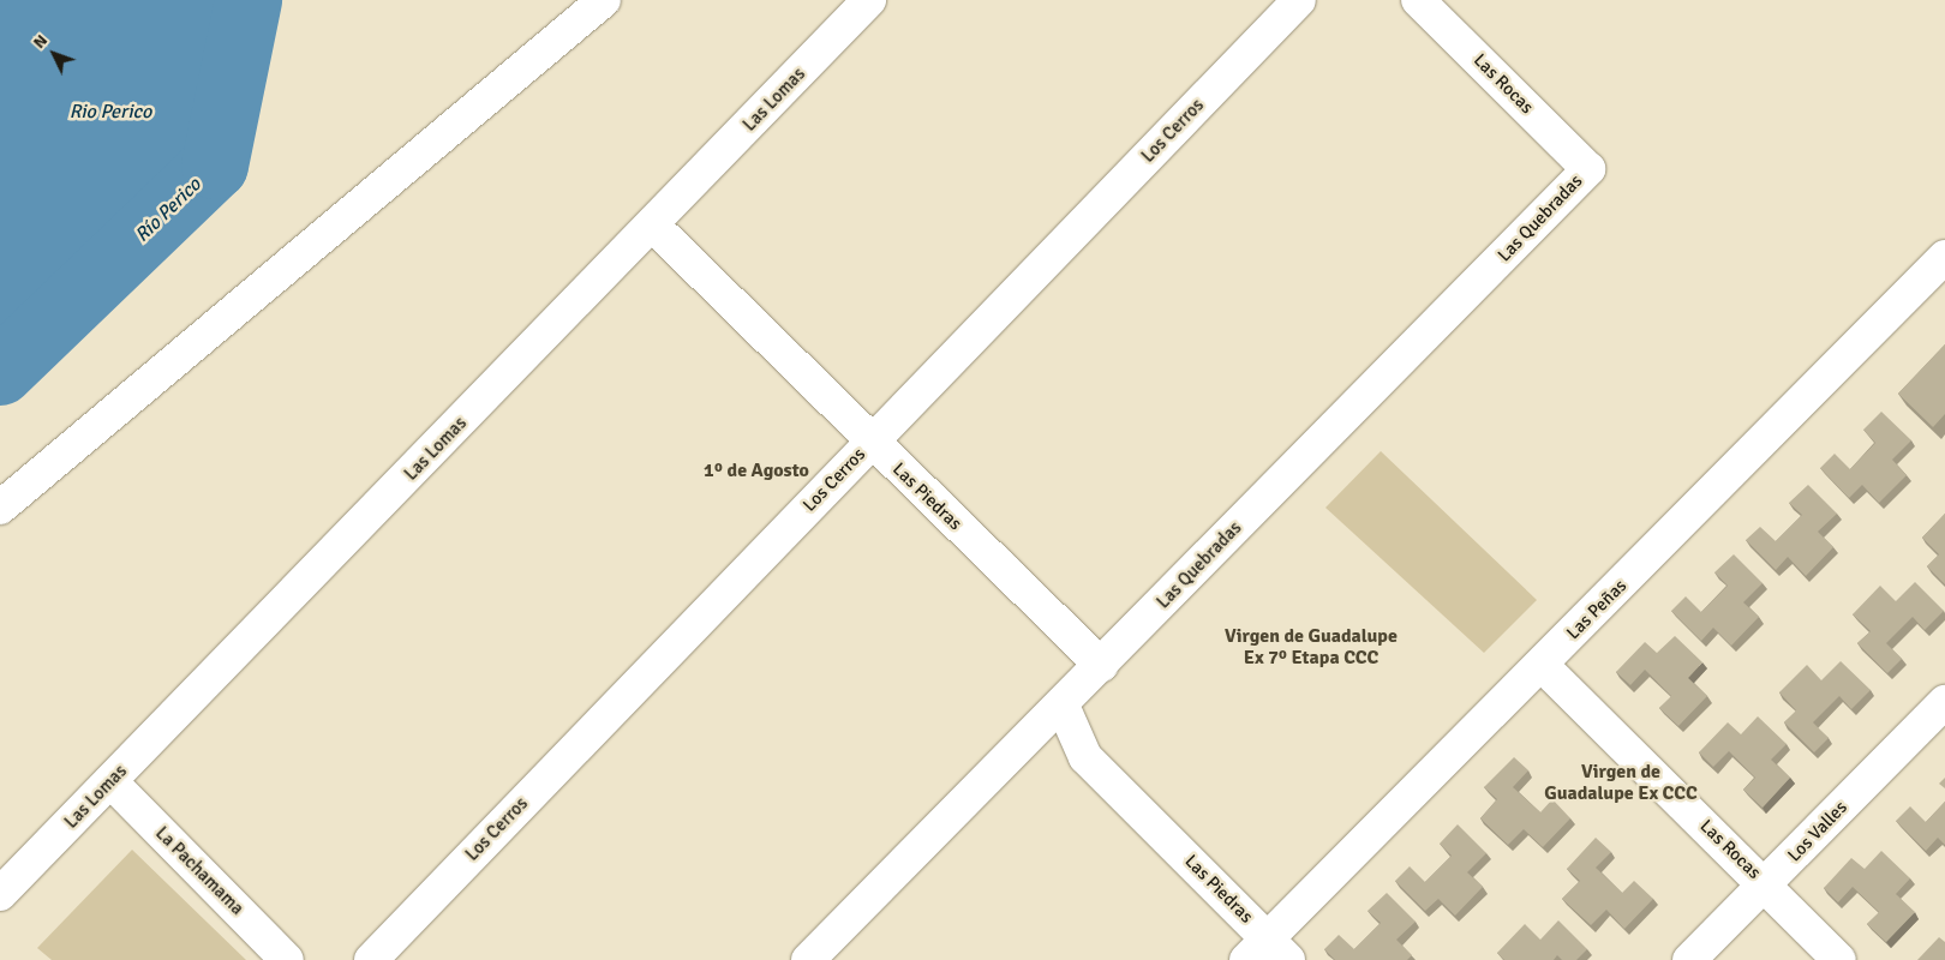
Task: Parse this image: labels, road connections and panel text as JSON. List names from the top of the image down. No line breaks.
{"streets":{"street":["Las Rocas","Las Lomas","Los Cerros","Las Quebradas","Las Piedras","Las Peñas","Los Valles","La Pachamama"]},"crossings":[["Las Rocas","Las Quebradas"],["Las Rocas","Las Peñas"],["Las Rocas","Los Valles"],["Las Lomas","Las Piedras"],["Las Lomas","La Pachamama"],["Los Cerros","Las Piedras"],["Las Quebradas","Las Piedras"],["Las Piedras","Las Peñas"]],"districts":["1º de Agosto","Virgen de Guadalupe Ex 7º Etapa CCC","Virgen de Guadalupe Ex CCC"],"water":["Rio Perico","Río Perico"],"north":"top left"}
